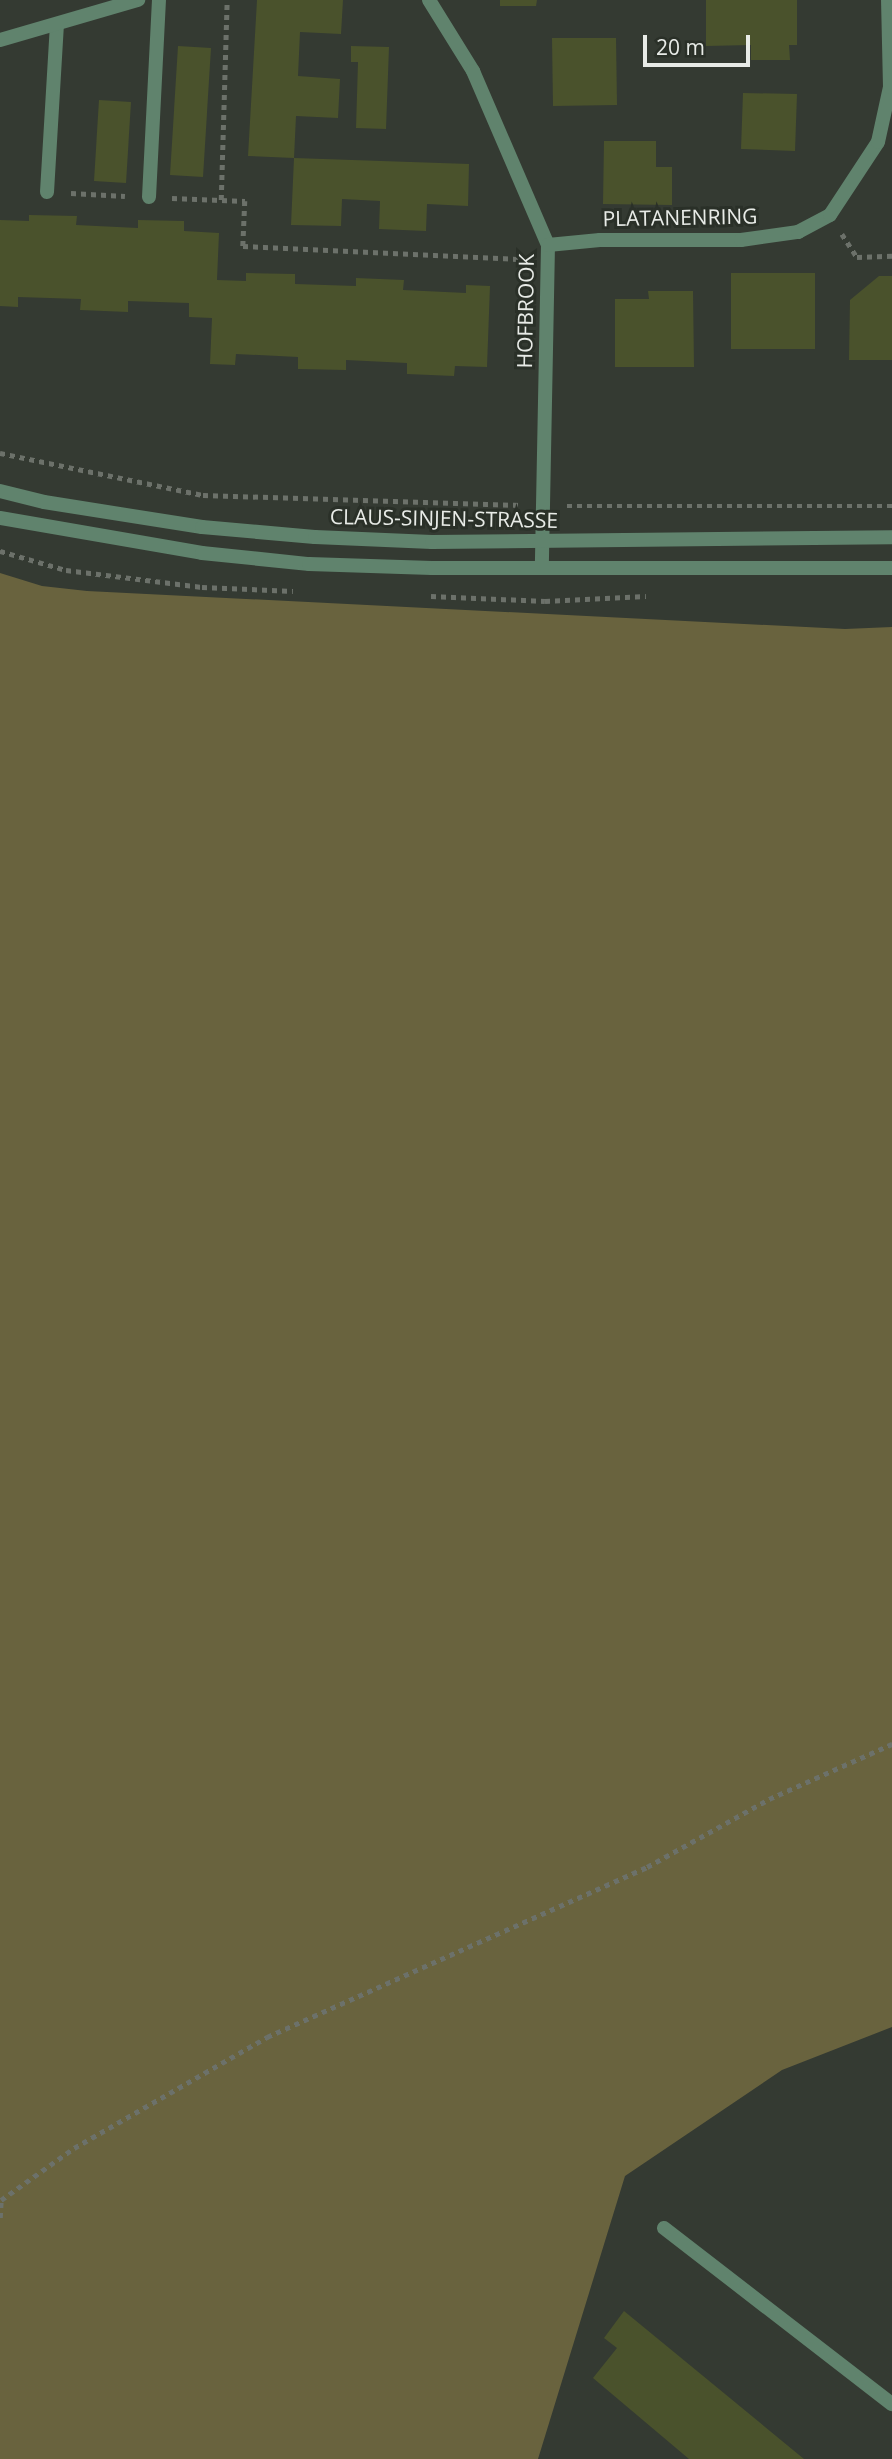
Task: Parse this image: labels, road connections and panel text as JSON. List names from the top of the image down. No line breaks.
{"streets":{"street":["PLATANENRING","HOFBROOK","CLAUS-SINJEN-STRASSE"]},"crossings":[["PLATANENRING","HOFBROOK"],["HOFBROOK","CLAUS-SINJEN-STRASSE"]],"scale_bar":"20 m"}
